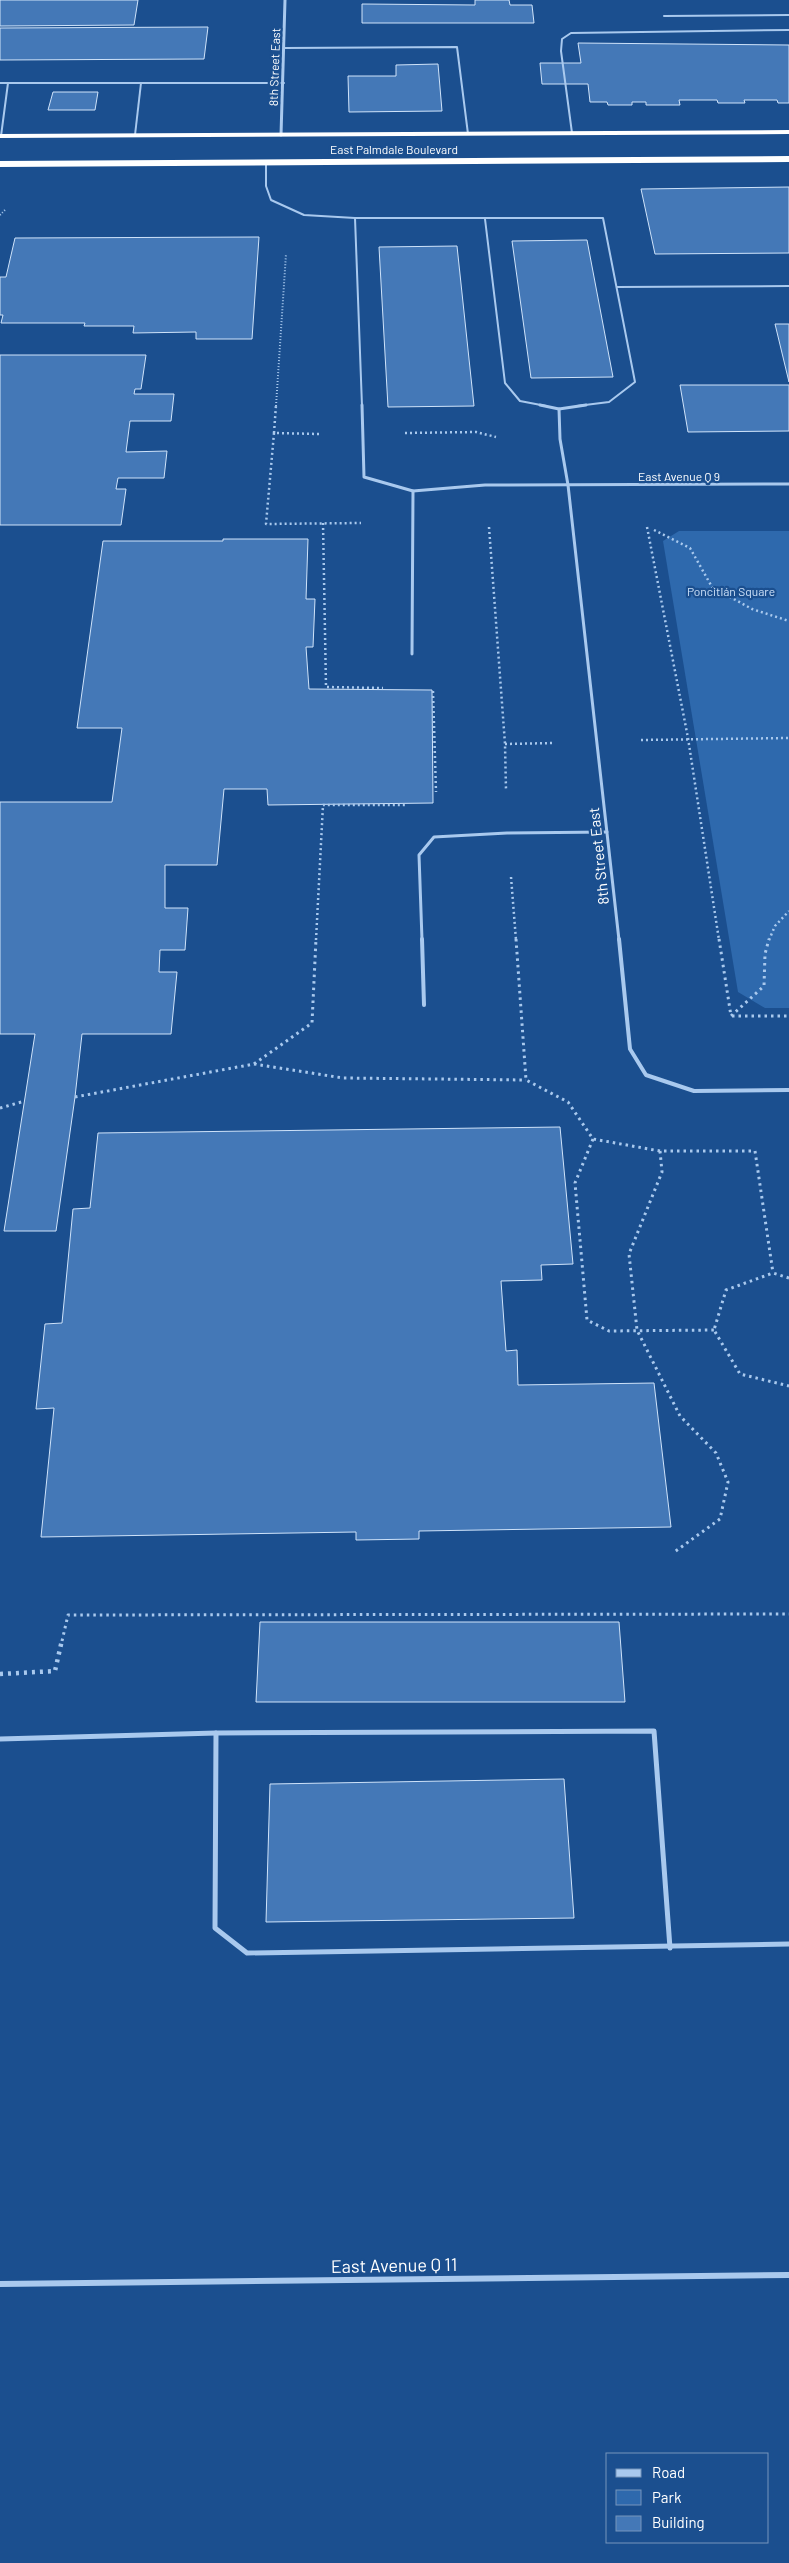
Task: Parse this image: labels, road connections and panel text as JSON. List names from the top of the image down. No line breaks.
{"streets":{"highway":["East Palmdale Boulevard"],"street":["8th Street East","East Avenue Q 11"],"lane":["East Avenue Q 9"]},"crossings":[["8th Street East","East Palmdale Boulevard"],["8th Street East","East Avenue Q 9"]],"parks":["Poncitlán Square"],"legend":["Road","Park","Building"]}
